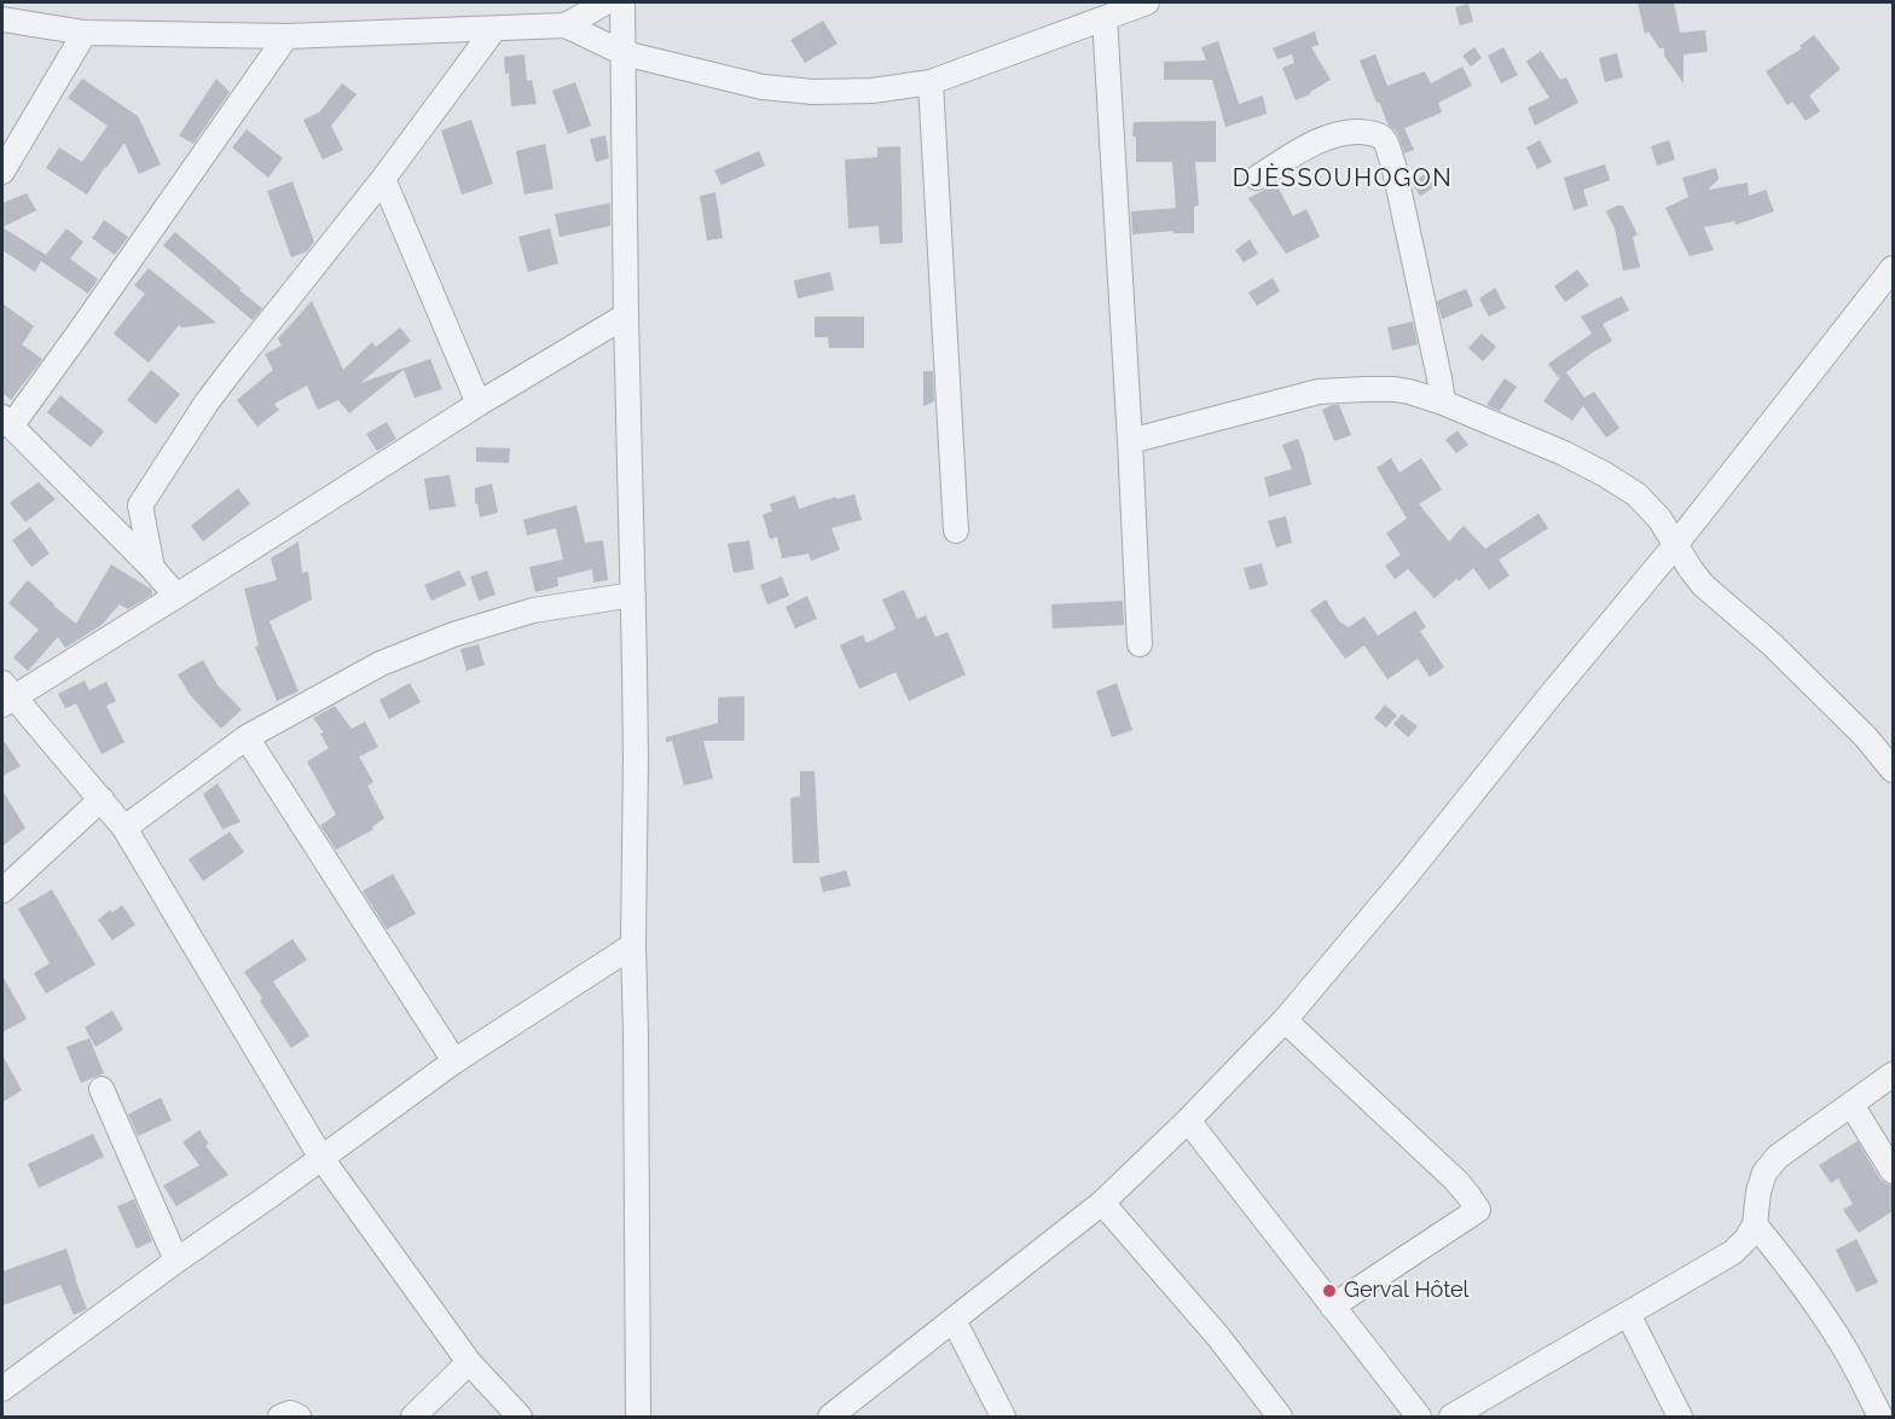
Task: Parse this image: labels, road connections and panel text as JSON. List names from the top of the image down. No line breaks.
{"districts":["DJÈSSOUHOGON"],"places":["Gerval Hôtel"]}
